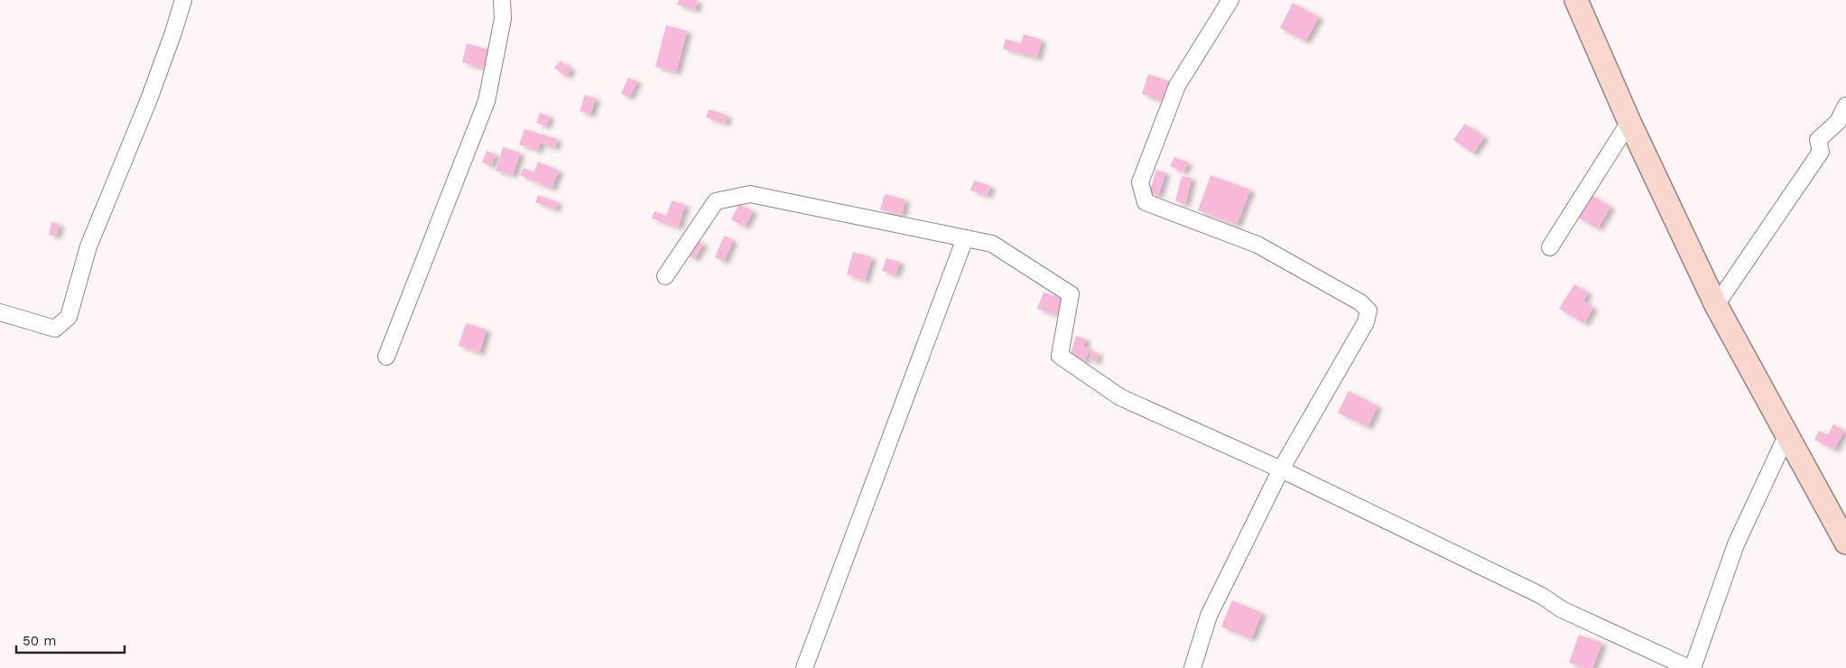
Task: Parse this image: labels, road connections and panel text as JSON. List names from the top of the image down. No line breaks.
{"scale_bar":"50 m"}
